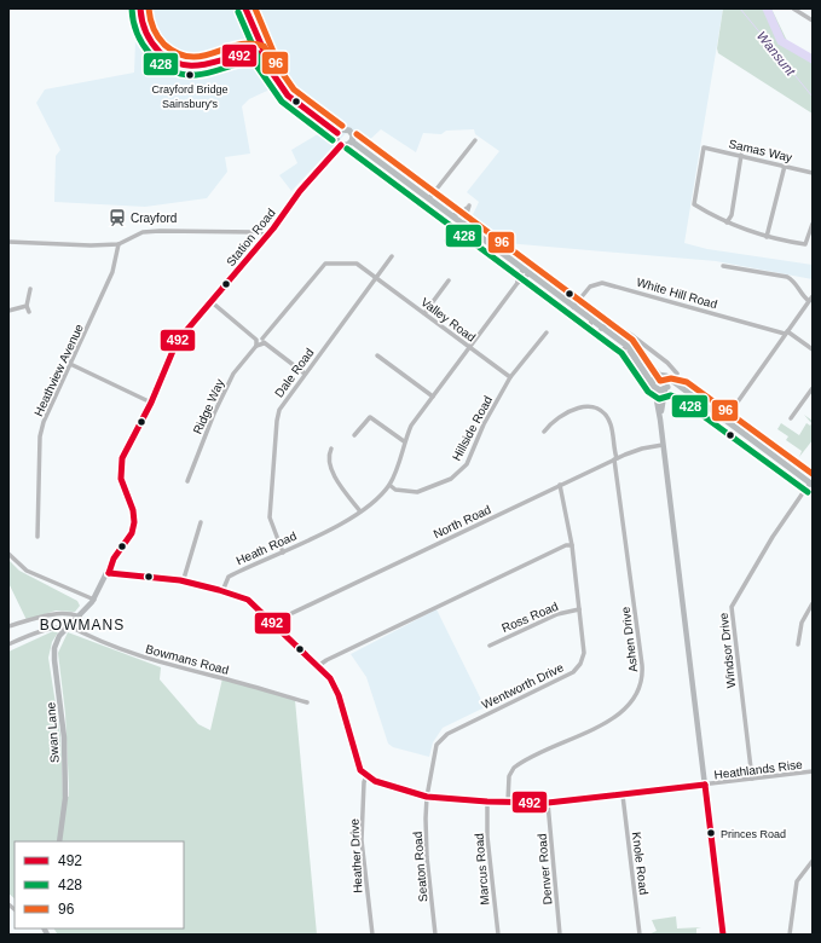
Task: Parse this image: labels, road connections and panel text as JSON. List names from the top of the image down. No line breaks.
{"streets":{"street":["Samas Way","Station Road","White Hill Road","Valley Road","Heathview Avenue","Dale Road","Ridge Way","Hillside Road","North Road","Heath Road","Ross Road","Ashen Drive","Windsor Drive","Bowmans Road","Wentworth Drive","Swan Lane","Heathlands Rise","Heather Drive","Knole Road","Seaton Road","Marcus Road","Denver Road"]},"crossings":[["Station Road","Bowmans Road"],["Station Road","Swan Lane"],["Valley Road","Dale Road"],["Valley Road","Hillside Road"],["Valley Road","Heath Road"],["Dale Road","Heath Road"],["Hillside Road","Heath Road"],["North Road","Ashen Drive"],["North Road","Wentworth Drive"],["Ross Road","Wentworth Drive"],["Ashen Drive","Heathlands Rise"],["Windsor Drive","Heathlands Rise"],["Bowmans Road","Swan Lane"],["Wentworth Drive","Heathlands Rise"],["Wentworth Drive","Seaton Road"],["Heathlands Rise","Heather Drive"],["Heathlands Rise","Knole Road"],["Heathlands Rise","Seaton Road"],["Heathlands Rise","Marcus Road"],["Heathlands Rise","Denver Road"]],"districts":["BOWMANS"],"water":["Wansunt"],"places":{"other":["Crayford Bridge Sainsbury's","Princes Road"],"station":["Crayford"]},"lines":["transit line 492","transit line 428","transit line 96"],"legend":["492","428","96"]}
